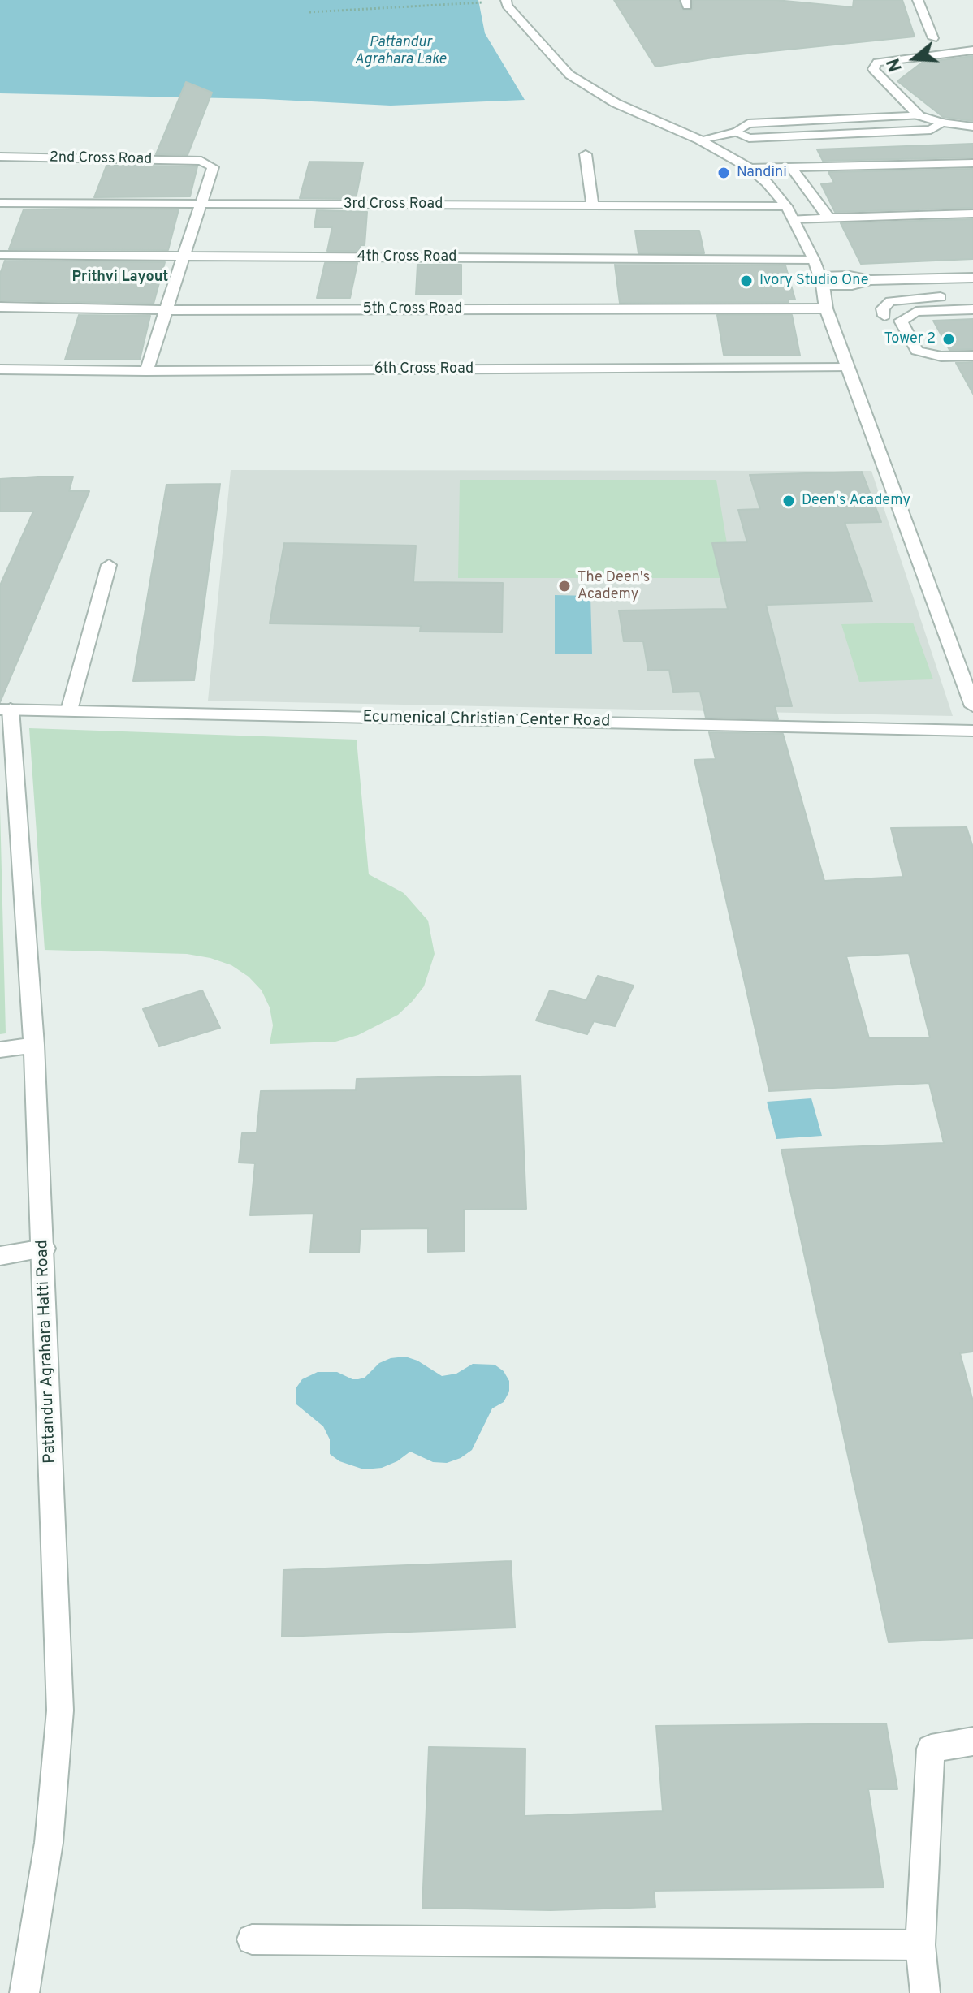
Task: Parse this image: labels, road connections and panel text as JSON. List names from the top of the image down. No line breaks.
{"streets":{"street":["2nd Cross Road","3rd Cross Road","4th Cross Road","5th Cross Road","6th Cross Road","Ecumenical Christian Center Road","Pattandur Agrahara Hatti Road"]},"crossings":[["2nd Cross Road","3rd Cross Road"],["Ecumenical Christian Center Road","Pattandur Agrahara Hatti Road"]],"districts":["Prithvi Layout"],"water":["Pattandur Agrahara Lake"],"places":["Nandini","Ivory Studio One","Tower 2","Deen's Academy","The Deen's Academy"],"north":"left"}
